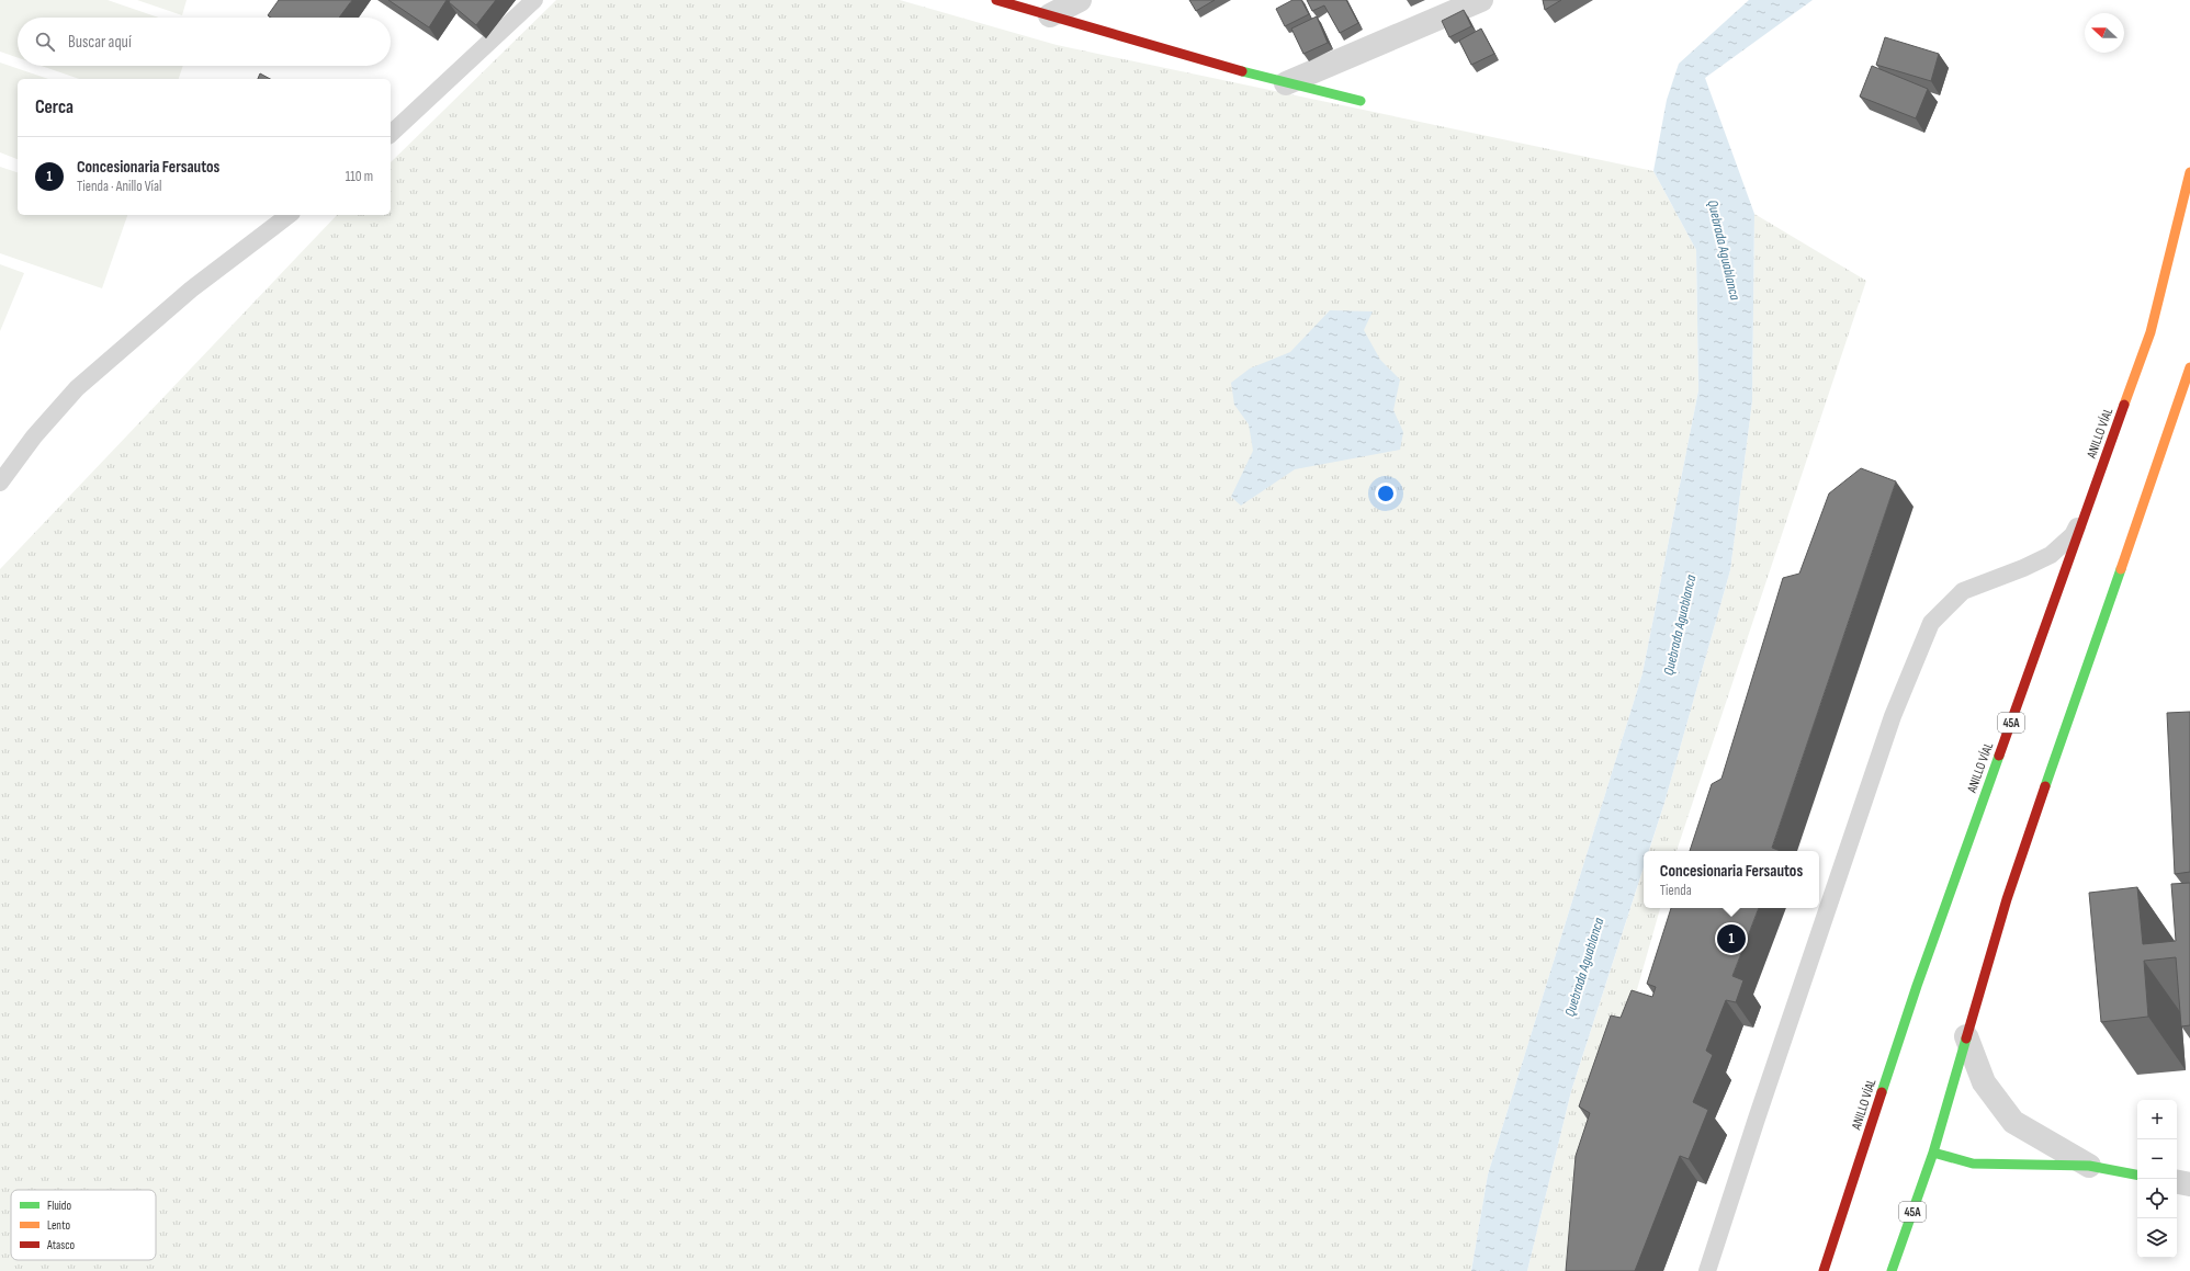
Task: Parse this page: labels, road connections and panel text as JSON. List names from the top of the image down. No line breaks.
{"streets":{"main road":["ANILLO VÍAL","45A"]},"water":["Quebrada Aguablanca"],"legend":["Fluido","Lento","Atasco"],"north":"left","page":{"search":"Buscar aquí","heading":"Cerca","list":[{"mark":"1","name":"Concesionaria Fersautos","note":"Tienda · Anillo Víal","value":"110 m"}],"popup":["Concesionaria Fersautos","Tienda"],"pins":"1","map_buttons":["+","−"]}}
